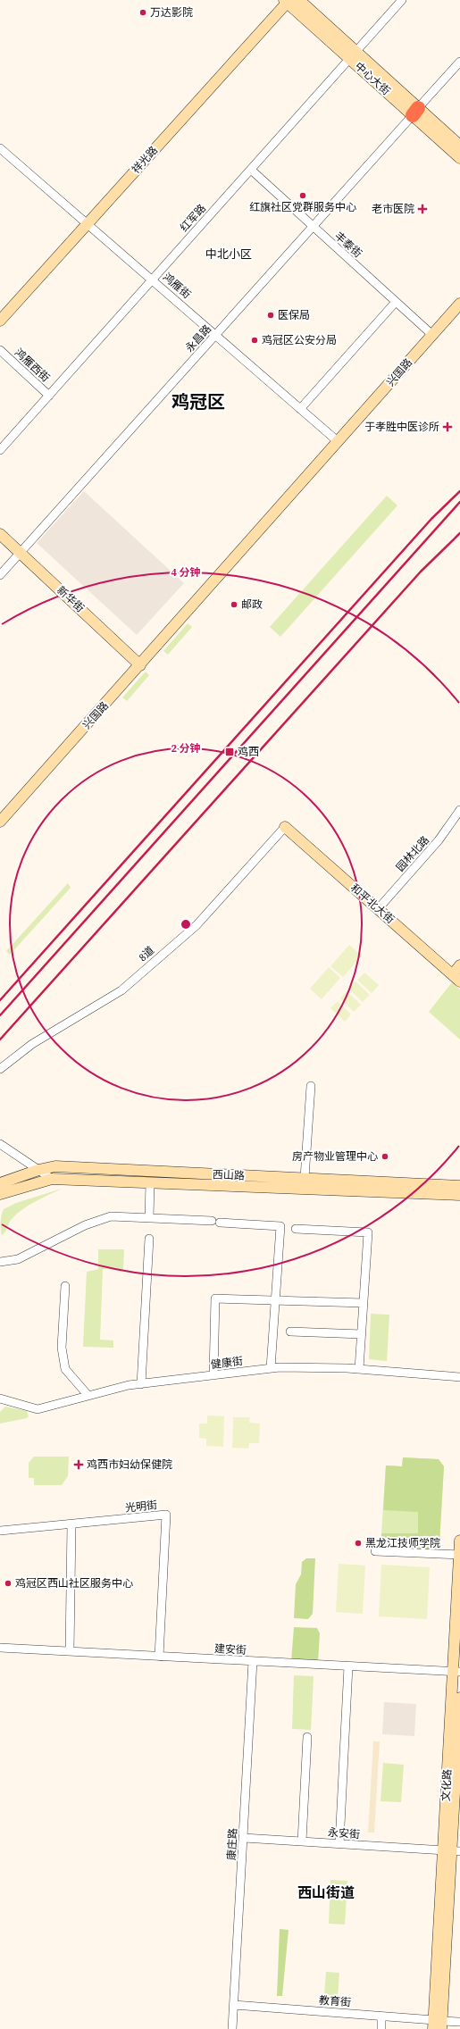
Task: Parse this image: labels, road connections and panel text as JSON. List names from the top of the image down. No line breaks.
{"streets":{"main road":["中心大街","祥光路","兴国路","新华街","和平北大街","西山路","文化路"],"street":["红军路","丰泰街","鸿雁街","永昌路","鸿雁西街","园林北路","8道","健康街","光明街","建安街","永安街","康庄路","教育街"]},"crossings":[["中心大街","祥光路"],["中心大街","红军路"],["中心大街","永昌路"],["祥光路","鸿雁街"],["红军路","丰泰街"],["红军路","鸿雁街"],["红军路","鸿雁西街"],["丰泰街","永昌路"],["丰泰街","兴国路"],["鸿雁街","永昌路"],["鸿雁街","兴国路"],["永昌路","新华街"],["兴国路","新华街"],["园林北路","和平北大街"],["和平北大街","8道"],["光明街","建安街"],["建安街","文化路"],["建安街","康庄路"],["文化路","永安街"],["文化路","教育街"],["永安街","康庄路"],["康庄路","教育街"]],"districts":["中北小区","鸡冠区","西山街道"],"places":{"other":["万达影院","红旗社区党群服务中心","医保局","鸡冠区公安分局","邮政","房产物业管理中心","黑龙江技师学院","鸡冠区西山社区服务中心"],"health":["老市医院","于孝胜中医诊所","鸡西市妇幼保健院"],"transit":["鸡西"]},"rings":["4 分钟","2 分钟"]}
